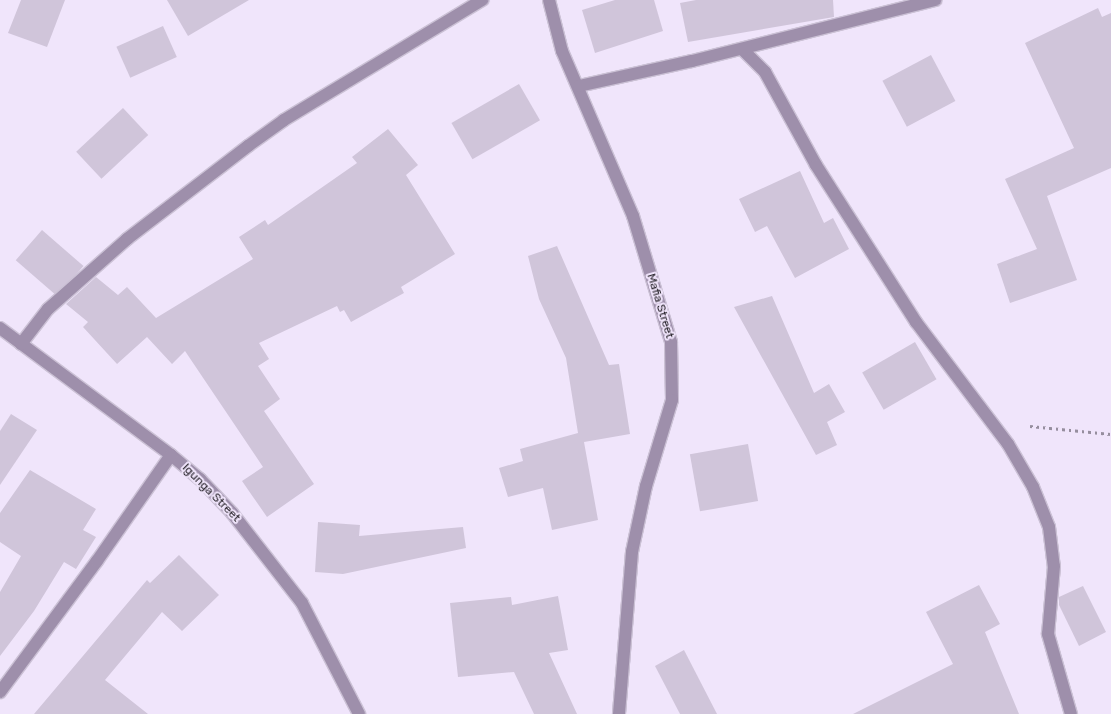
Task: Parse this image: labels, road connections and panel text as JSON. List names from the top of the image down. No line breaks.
{"streets":{"street":["Mafia Street","Igunga Street"]}}
